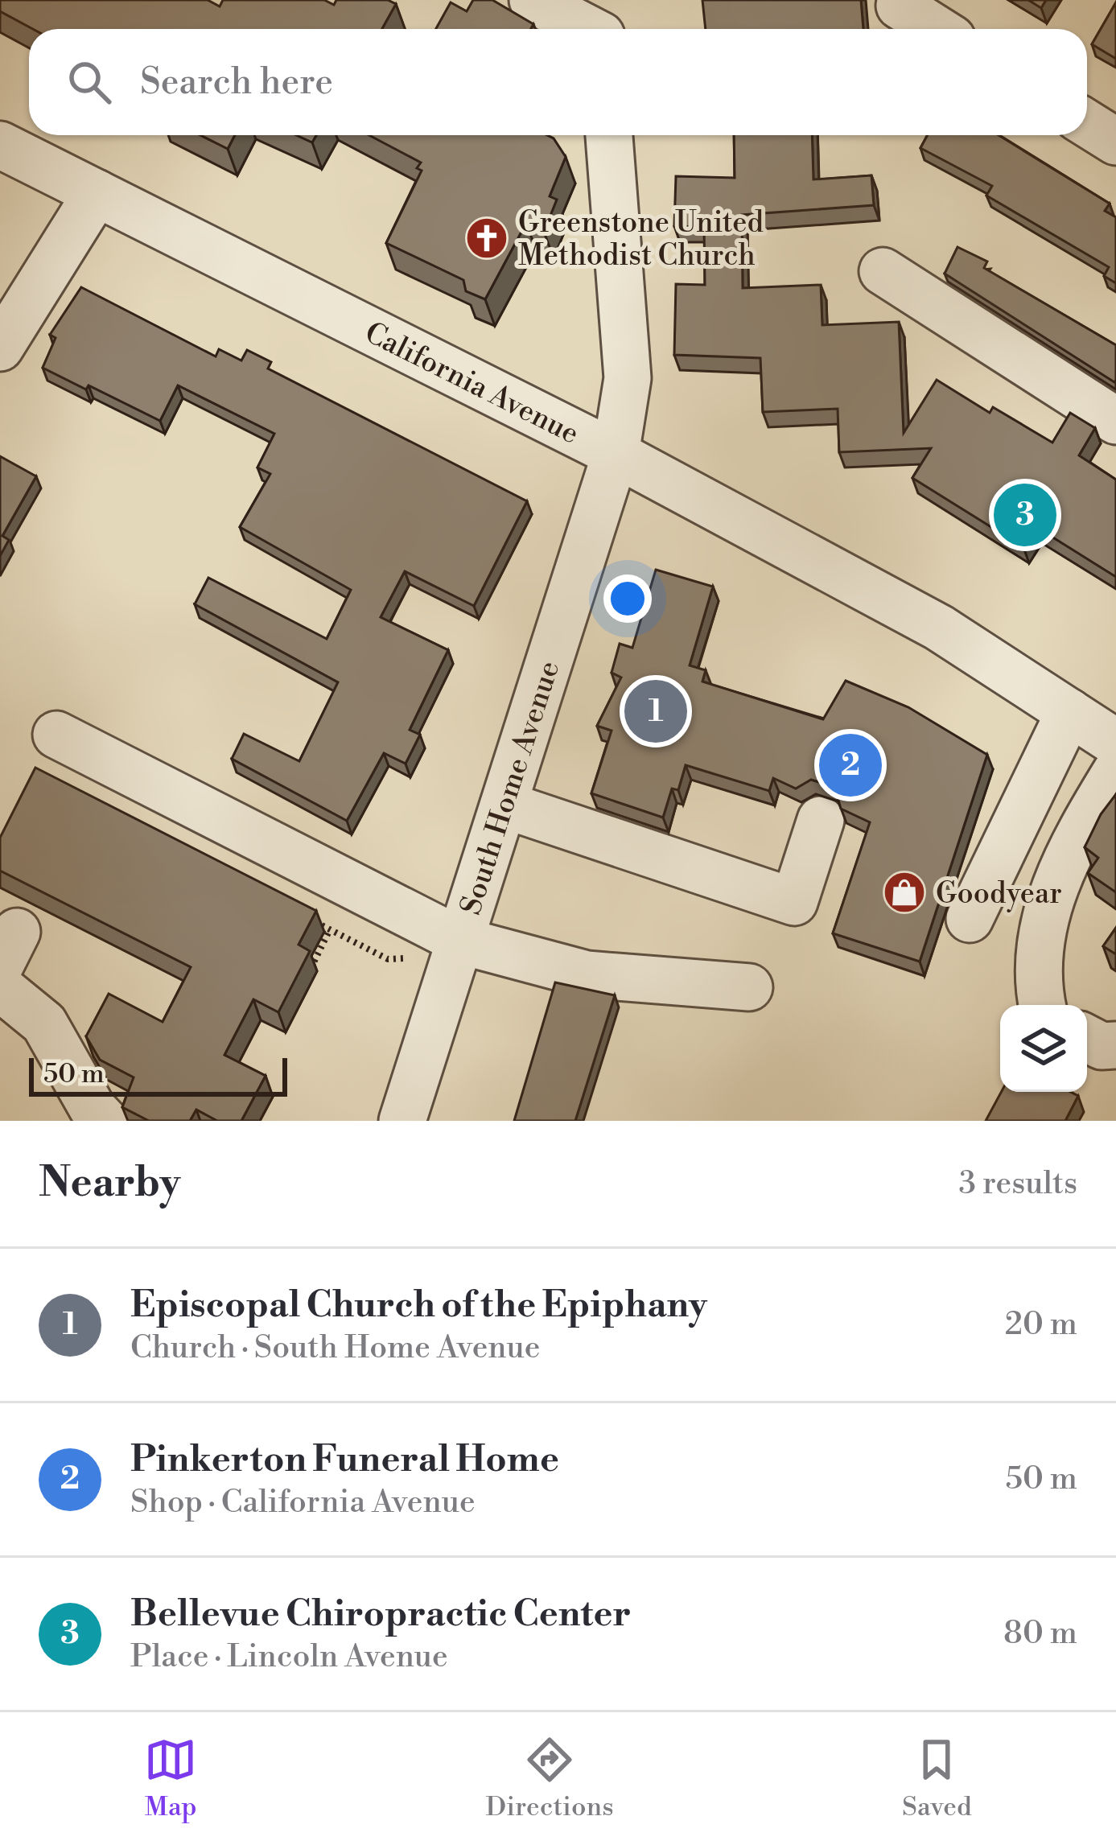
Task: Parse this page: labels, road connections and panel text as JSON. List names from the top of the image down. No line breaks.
{"streets":{"street":["California Avenue","South Home Avenue"]},"crossings":[["California Avenue","South Home Avenue"]],"places":{"church":["Greenstone United Methodist Church"],"shop":["Goodyear"]},"scale_bar":"50 m","page":{"search":"Search here","pins":["3","1","2"],"scale":"50 m","heading":["Nearby","3 results"],"list":[{"mark":"1","name":"Episcopal Church of the Epiphany","note":"Church · South Home Avenue","value":"20 m"},{"mark":"2","name":"Pinkerton Funeral Home","note":"Shop · California Avenue","value":"50 m"},{"mark":"3","name":"Bellevue Chiropractic Center","note":"Place · Lincoln Avenue","value":"80 m"}],"nav":["Map","Directions","Saved"]}}
